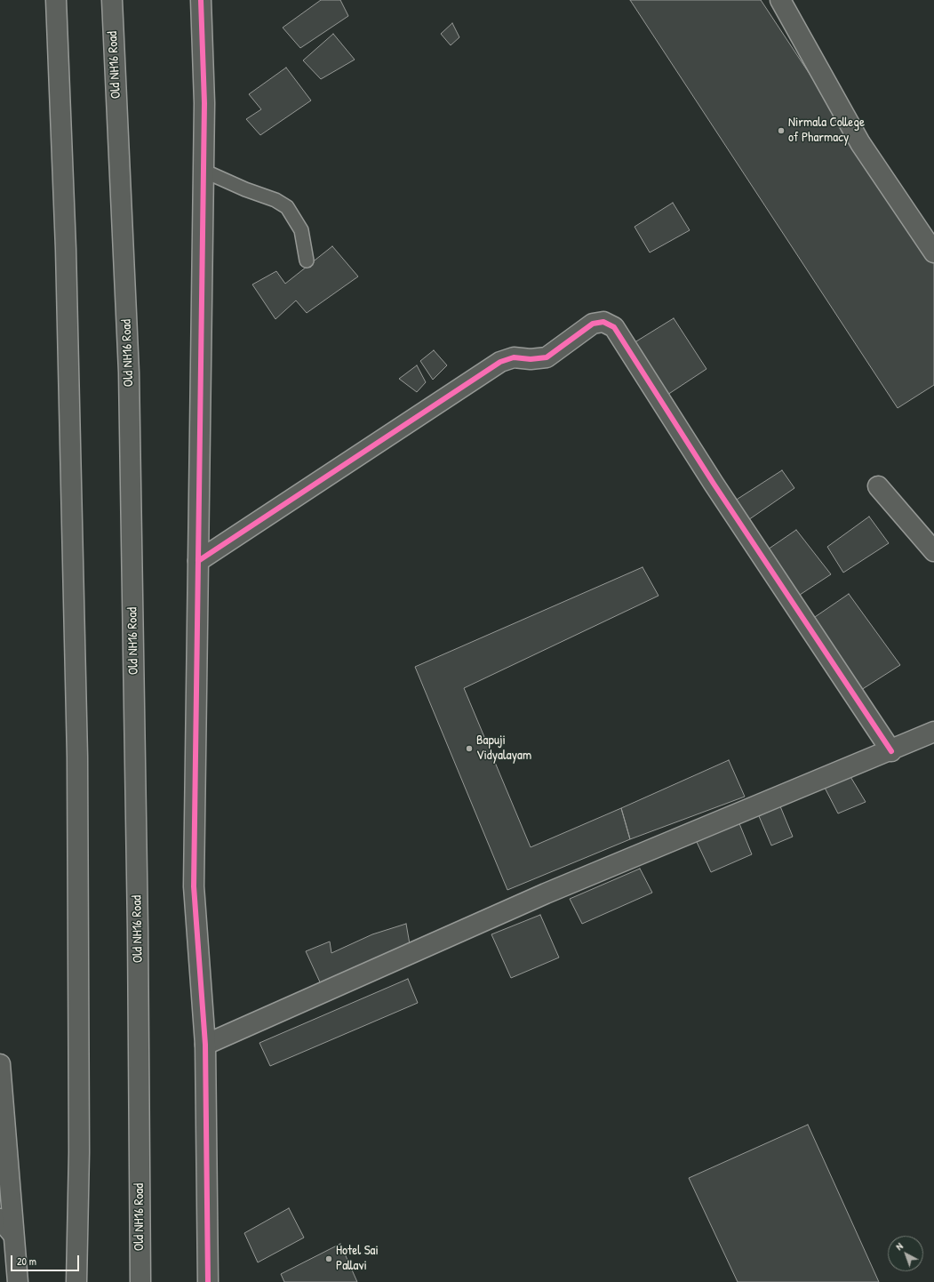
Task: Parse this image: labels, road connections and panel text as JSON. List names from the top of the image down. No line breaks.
{"streets":{"street":["Old NH16 Road"]},"places":["Nirmala College of Pharmacy","Bapuji Vidyalayam","Hotel Sai Pallavi"],"scale_bar":"20 m","north":"top left"}
